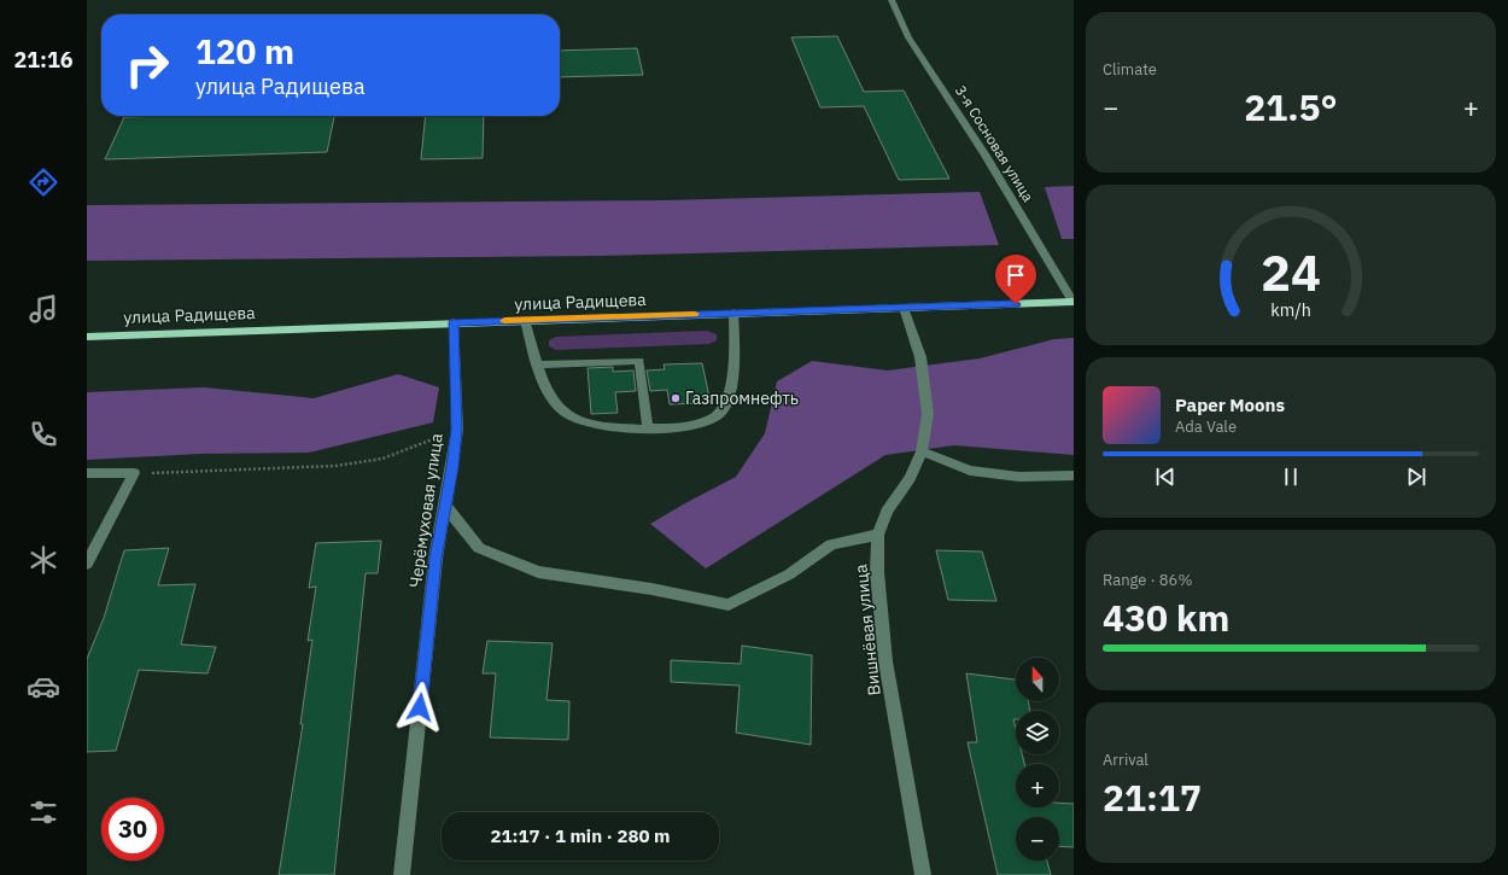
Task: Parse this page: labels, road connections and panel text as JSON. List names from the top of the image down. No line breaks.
{"streets":{"main road":["улица Радищева"],"street":["3-я Сосновая улица","Черёмуховая улица","Вишнёвая улица"]},"crossings":[["3-я Сосновая улица","улица Радищева"],["улица Радищева","Черёмуховая улица"],["улица Радищева","Вишнёвая улица"]],"places":["Газпромнефть"],"north":"top","page":{"tabs":"21:16","tile":["Climate",["Range · 86%","430 km"],["Arrival","21:17"]],"turn":["120 m","улица Радищева"],"heat":["−","21.5°","+"],"song":["Paper Moons","Ada Vale"],"map_buttons":["+","−"],"limit":"30","trip":"21:17 · 1 min · 280 m","gauge":["24","km/h"]}}
